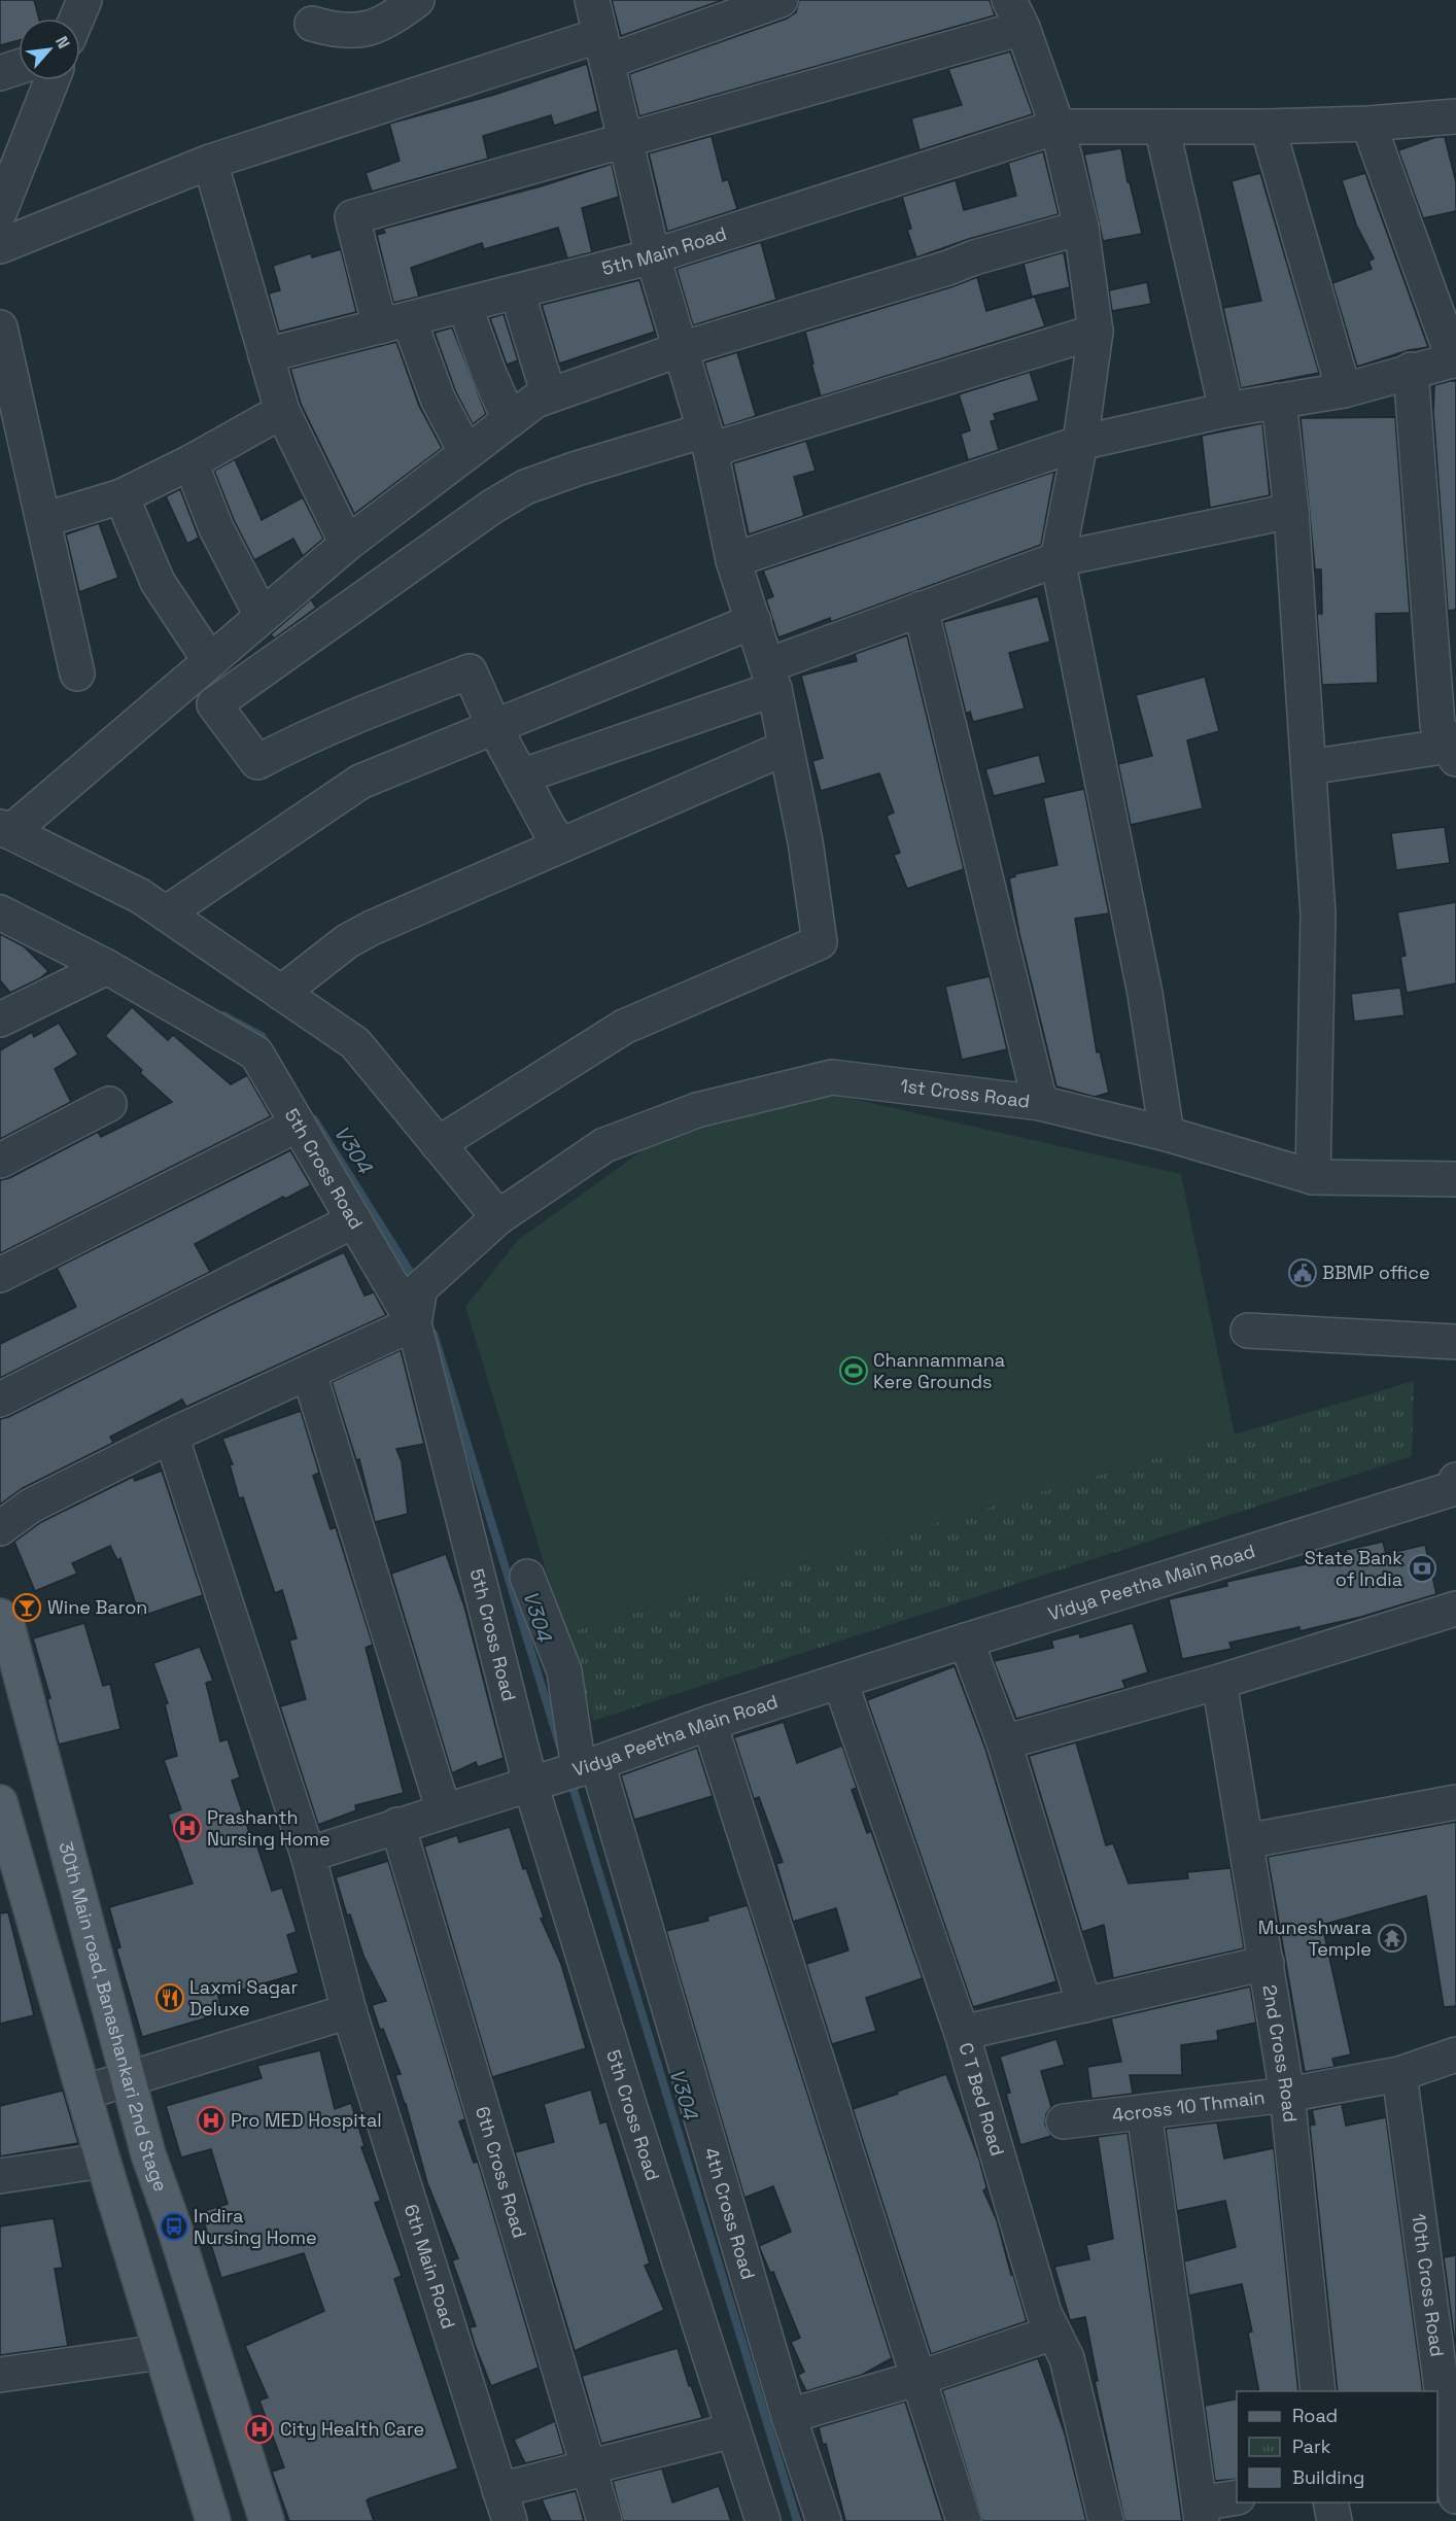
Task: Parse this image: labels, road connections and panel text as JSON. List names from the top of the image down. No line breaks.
{"streets":{"main road":["30th Main road, Banashankari 2nd Stage"],"street":["5th Main Road","1st Cross Road","5th Cross Road","Vidya Peetha Main Road","2nd Cross Road","C T Bed Road","4cross 10 Thmain","6th Cross Road","4th Cross Road","6th Main Road","10th Cross Road"]},"crossings":[["1st Cross Road","5th Cross Road"],["5th Cross Road","Vidya Peetha Main Road"],["5th Cross Road","4th Cross Road"],["Vidya Peetha Main Road","C T Bed Road"],["Vidya Peetha Main Road","6th Cross Road"],["Vidya Peetha Main Road","4th Cross Road"],["2nd Cross Road","4cross 10 Thmain"],["4cross 10 Thmain","10th Cross Road"]],"water":["V304"],"places":{"public building":["BBMP office"],"sports":["Channammana Kere Grounds"],"bank":["State Bank of India"],"bar":["Wine Baron"],"hospital":["Prashanth Nursing Home","Pro MED Hospital","City Health Care"],"temple":["Muneshwara Temple"],"restaurant":["Laxmi Sagar Deluxe"],"bus stop":["Indira Nursing Home"]},"legend":["Road","Park","Building"],"north":"top right"}
